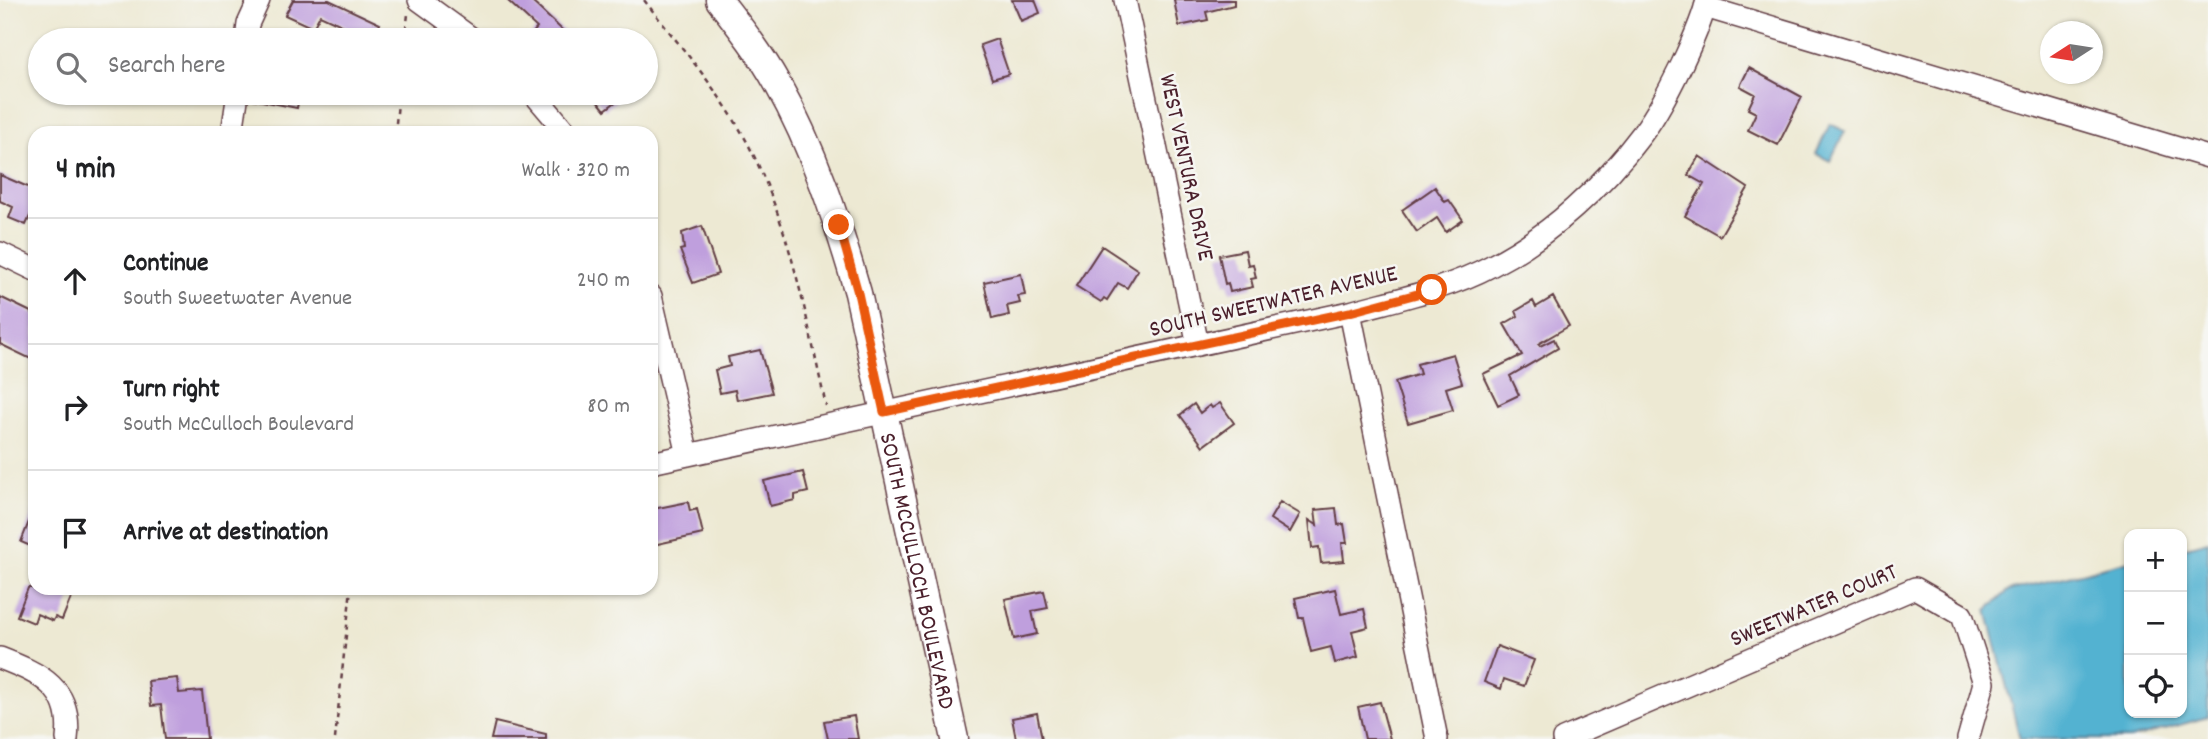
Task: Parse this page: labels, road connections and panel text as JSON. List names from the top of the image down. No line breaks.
{"streets":{"main road":["SOUTH MCCULLOCH BOULEVARD"],"street":["WEST VENTURA DRIVE","SOUTH SWEETWATER AVENUE","SWEETWATER COURT"]},"crossings":[["WEST VENTURA DRIVE","SOUTH SWEETWATER AVENUE"],["SOUTH SWEETWATER AVENUE","SOUTH MCCULLOCH BOULEVARD"]],"north":"left","page":{"search":"Search here","heading":["4 min","Walk · 320 m"],"list":[["Continue","South Sweetwater Avenue","240 m"],["Turn right","South McCulloch Boulevard","80 m"],"Arrive at destination"],"map_buttons":["+","−"]}}
